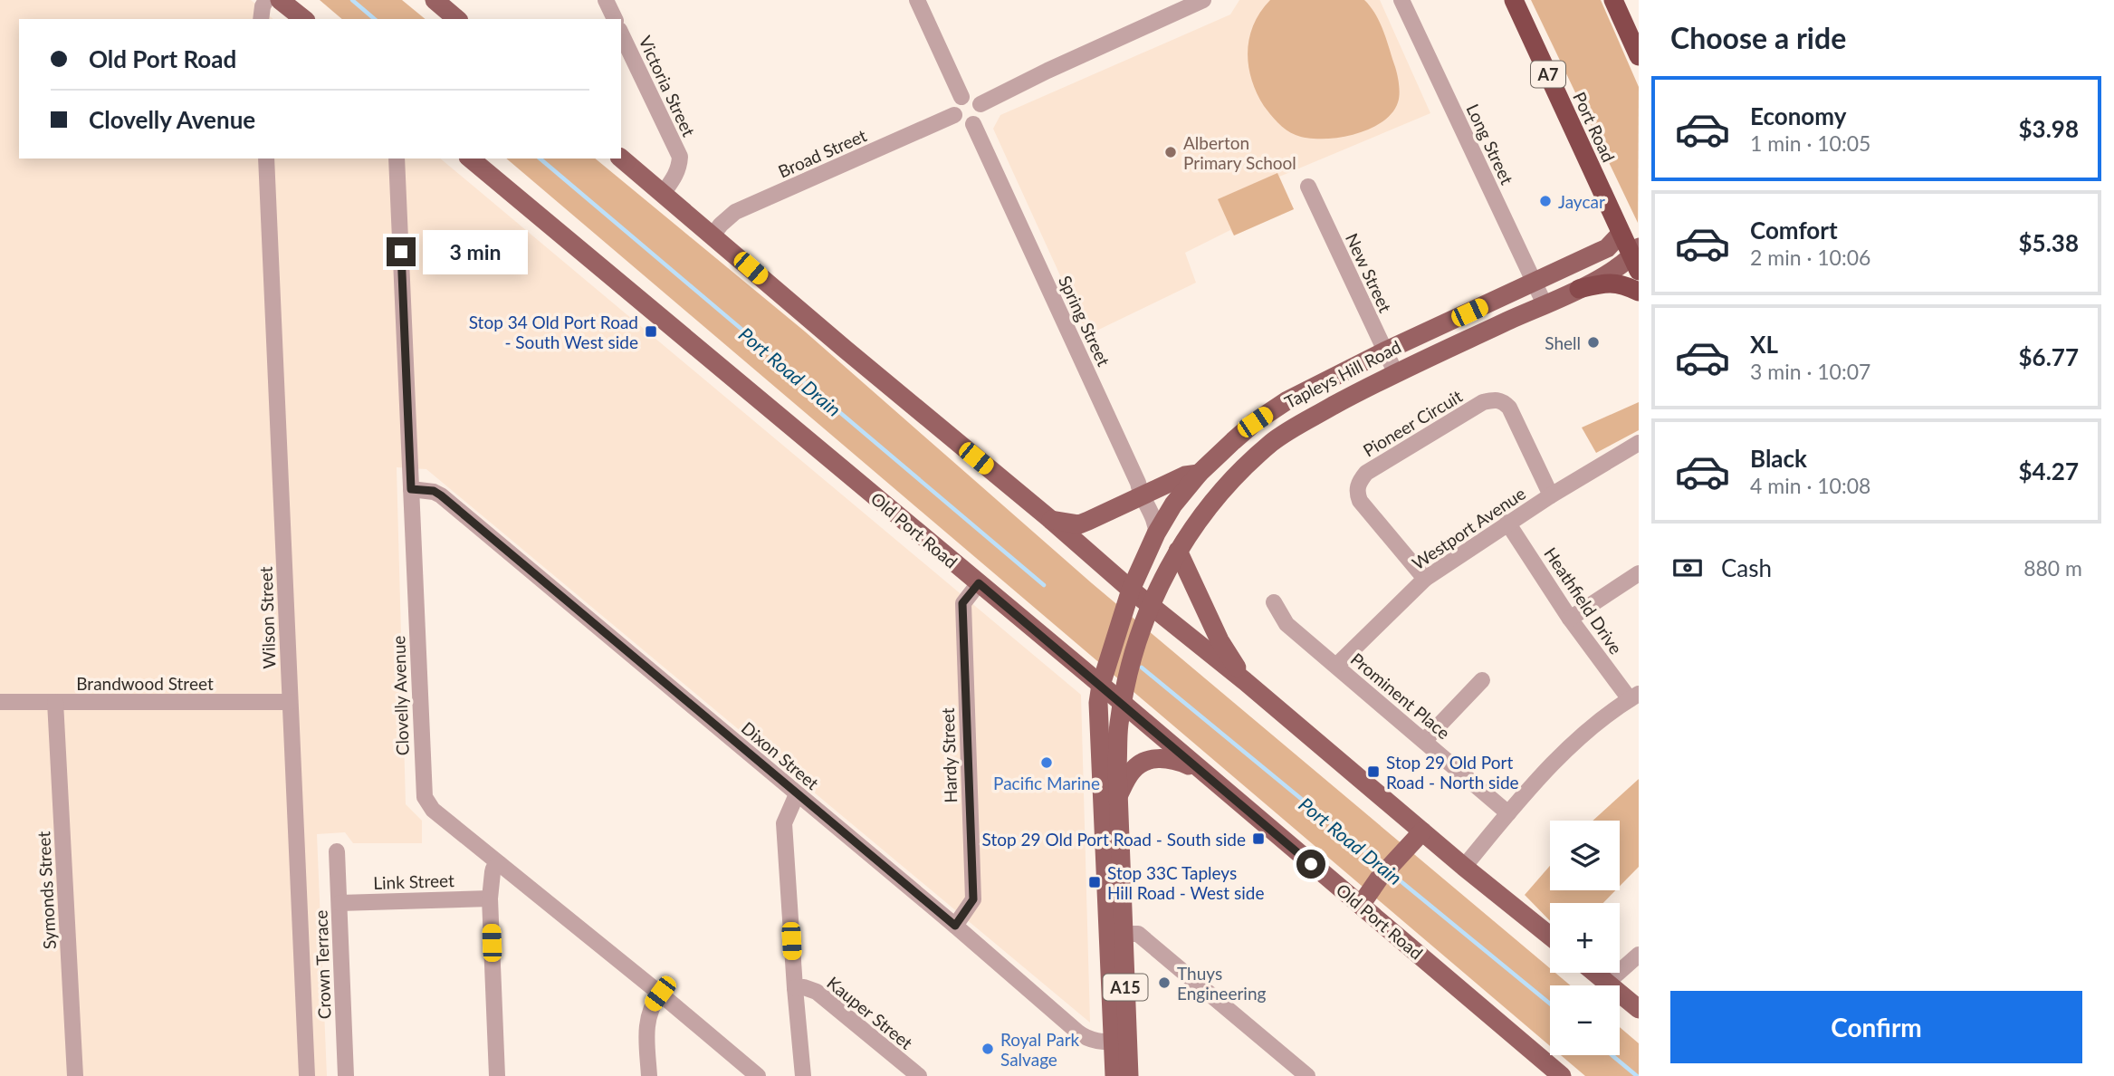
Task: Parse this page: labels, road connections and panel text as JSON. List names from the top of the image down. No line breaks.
{"streets":{"highway":["A7","Port Road"],"main road":["Tapleys Hill Road","Old Port Road","A15"],"street":["Victoria Street","Long Street","Broad Street","New Street","Spring Street","Pioneer Circuit","Westport Avenue","Heathfield Drive","Wilson Street","Brandwood Street","Clovelly Avenue","Prominent Place","Dixon Street","Hardy Street","Link Street","Symonds Street","Crown Terrace","Kauper Street"]},"crossings":[["Port Road","Tapleys Hill Road"],["Long Street","Tapleys Hill Road"],["Broad Street","Spring Street"],["New Street","Tapleys Hill Road"],["Spring Street","Tapleys Hill Road"],["Tapleys Hill Road","A15"],["Pioneer Circuit","Westport Avenue"],["Westport Avenue","Heathfield Drive"],["Westport Avenue","Prominent Place"],["Old Port Road","Hardy Street"],["Old Port Road","A15"],["Wilson Street","Brandwood Street"],["Brandwood Street","Symonds Street"],["Clovelly Avenue","Dixon Street"],["Dixon Street","Hardy Street"],["Dixon Street","A15"],["Link Street","Crown Terrace"]],"water":["Port Road Drain"],"places":{"other":["Alberton Primary School","Jaycar","Shell","Pacific Marine","Thuys Engineering","Royal Park Salvage"],"transit":["Stop 34 Old Port Road - South West side","Stop 29 Old Port Road - North side","Stop 29 Old Port Road - South side","Stop 33C Tapleys Hill Road - West side"]},"page":{"heading":"Choose a ride","banner":["Old Port Road","Clovelly Avenue"],"list":[{"name":"Economy","note":"1 min · 10:05","value":"$3.98"},{"name":"Comfort","note":"2 min · 10:06","value":"$5.38"},{"name":"XL","note":"3 min · 10:07","value":"$6.77"},{"name":"Black","note":"4 min · 10:08","value":"$4.27"}],"bubble":"3 min","pay":["Cash","880 m"],"map_buttons":["+","−"],"buttons":"Confirm"}}
